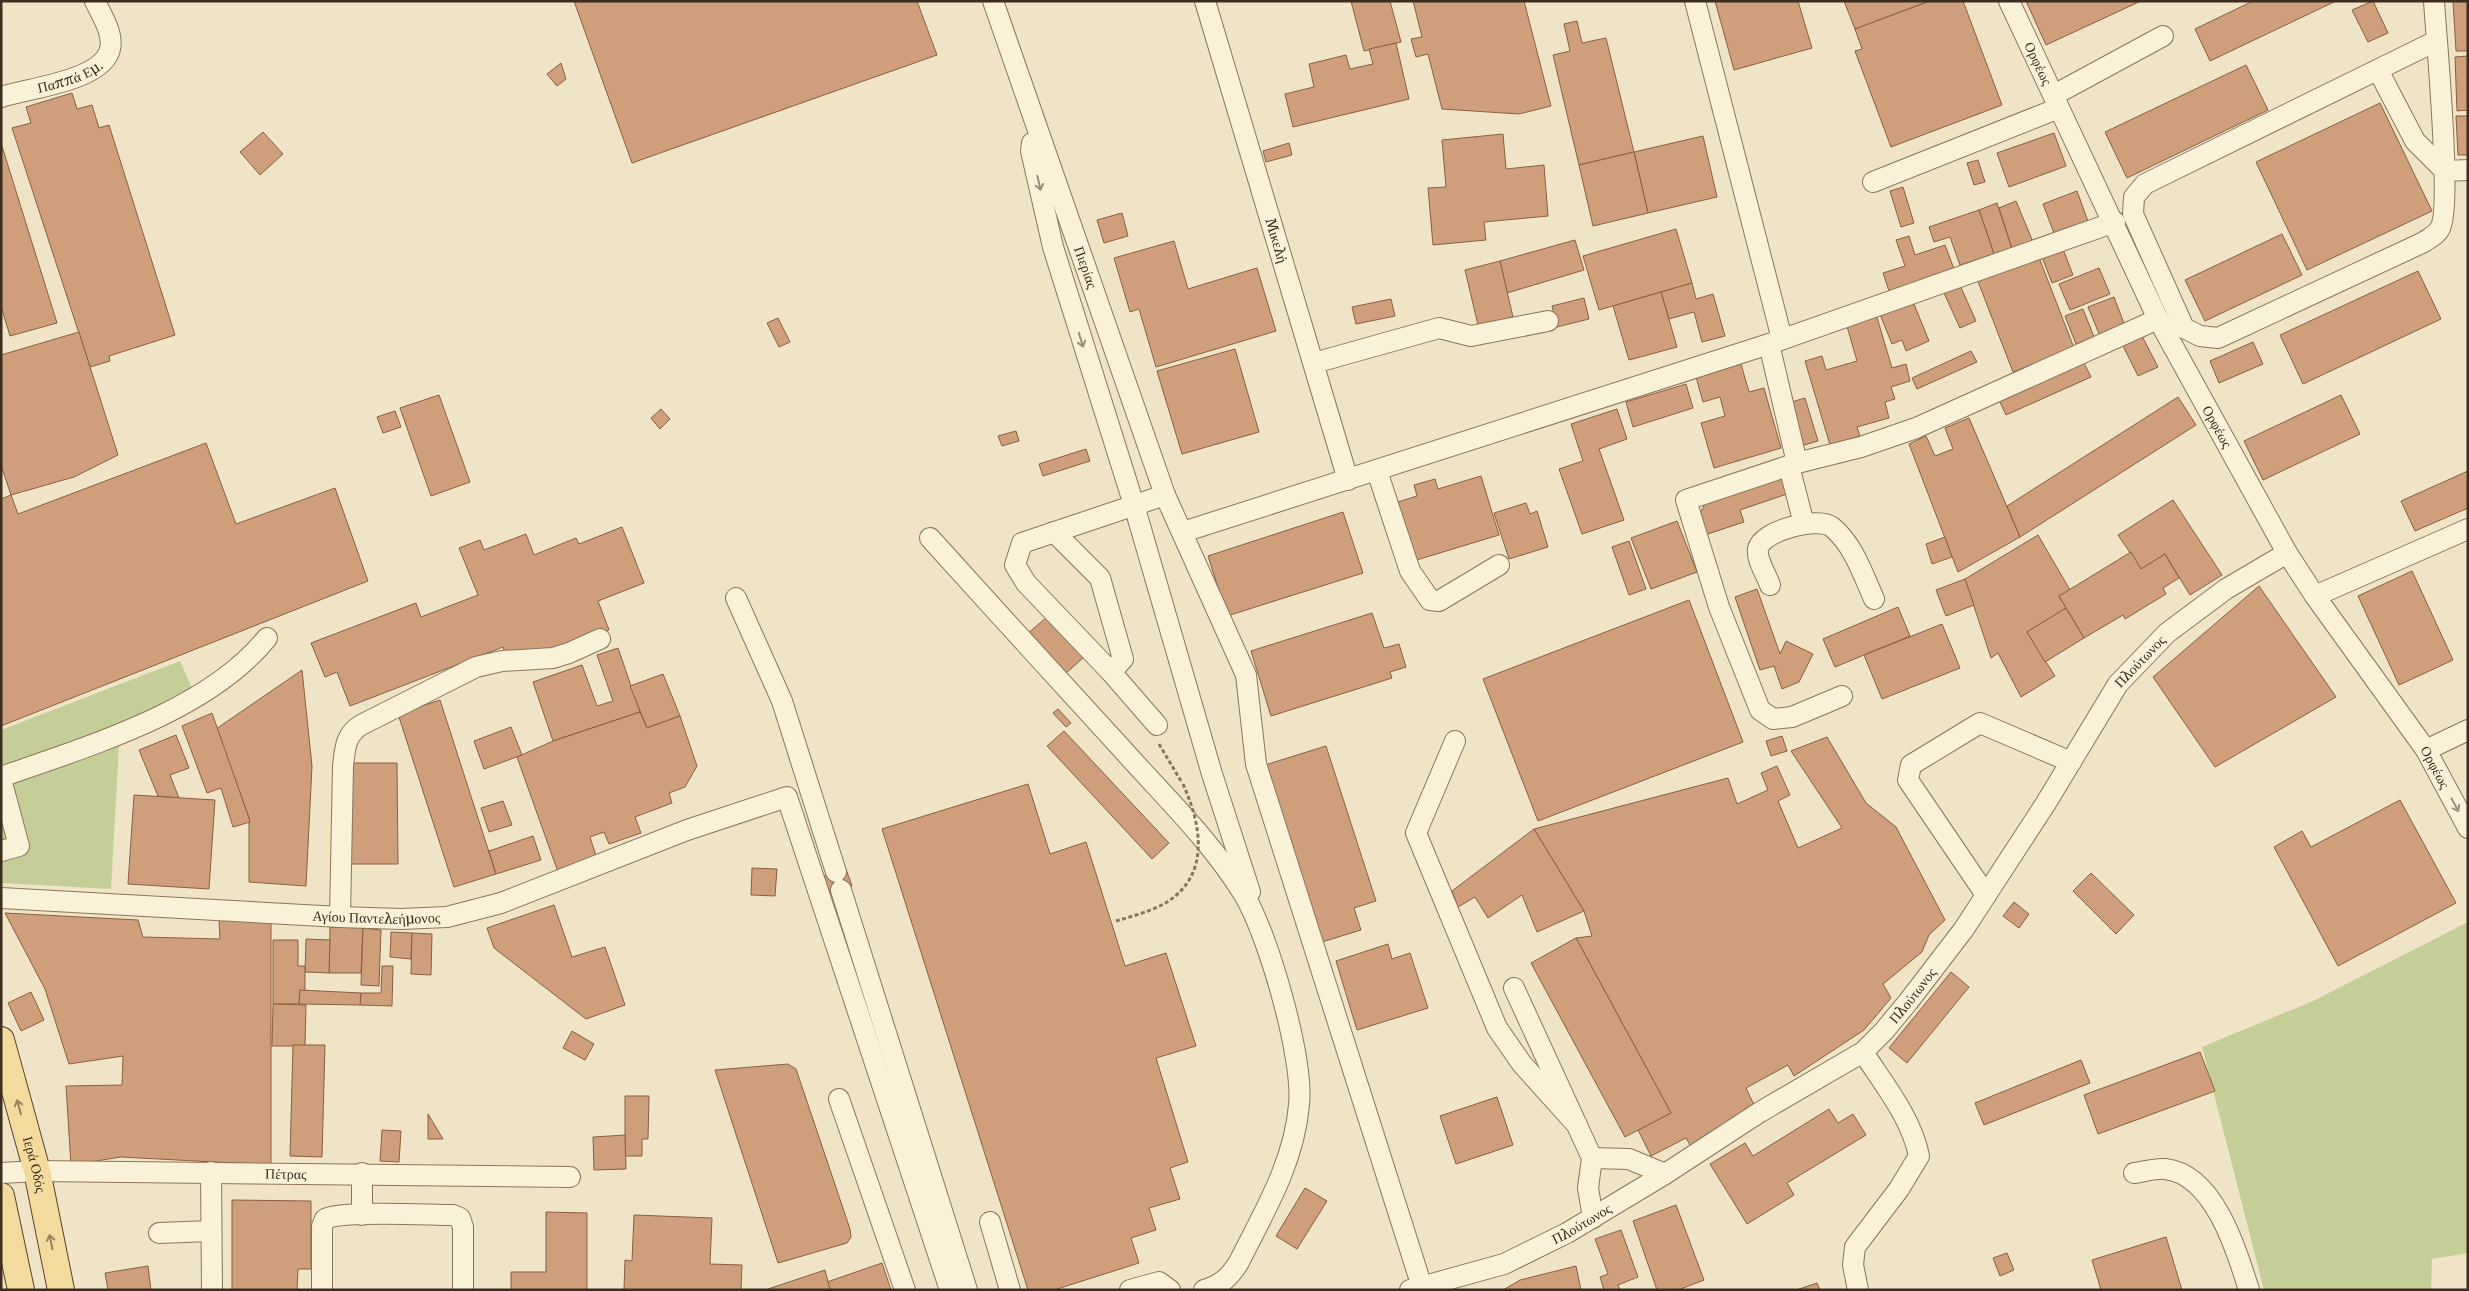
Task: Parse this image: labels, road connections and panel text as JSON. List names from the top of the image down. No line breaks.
{"streets":{"main road":["Ιερά Οδός"],"street":["Ορφέως","Παππά Εμ.","Μικελή","Πιερίας","Πλούτωνος","Αγίου Παντελεήμονος","Πέτρας"]},"crossings":[["Ορφέως","Πλούτωνος"],["Πιερίας","Πλούτωνος"],["Ιερά Οδός","Πέτρας"]]}
